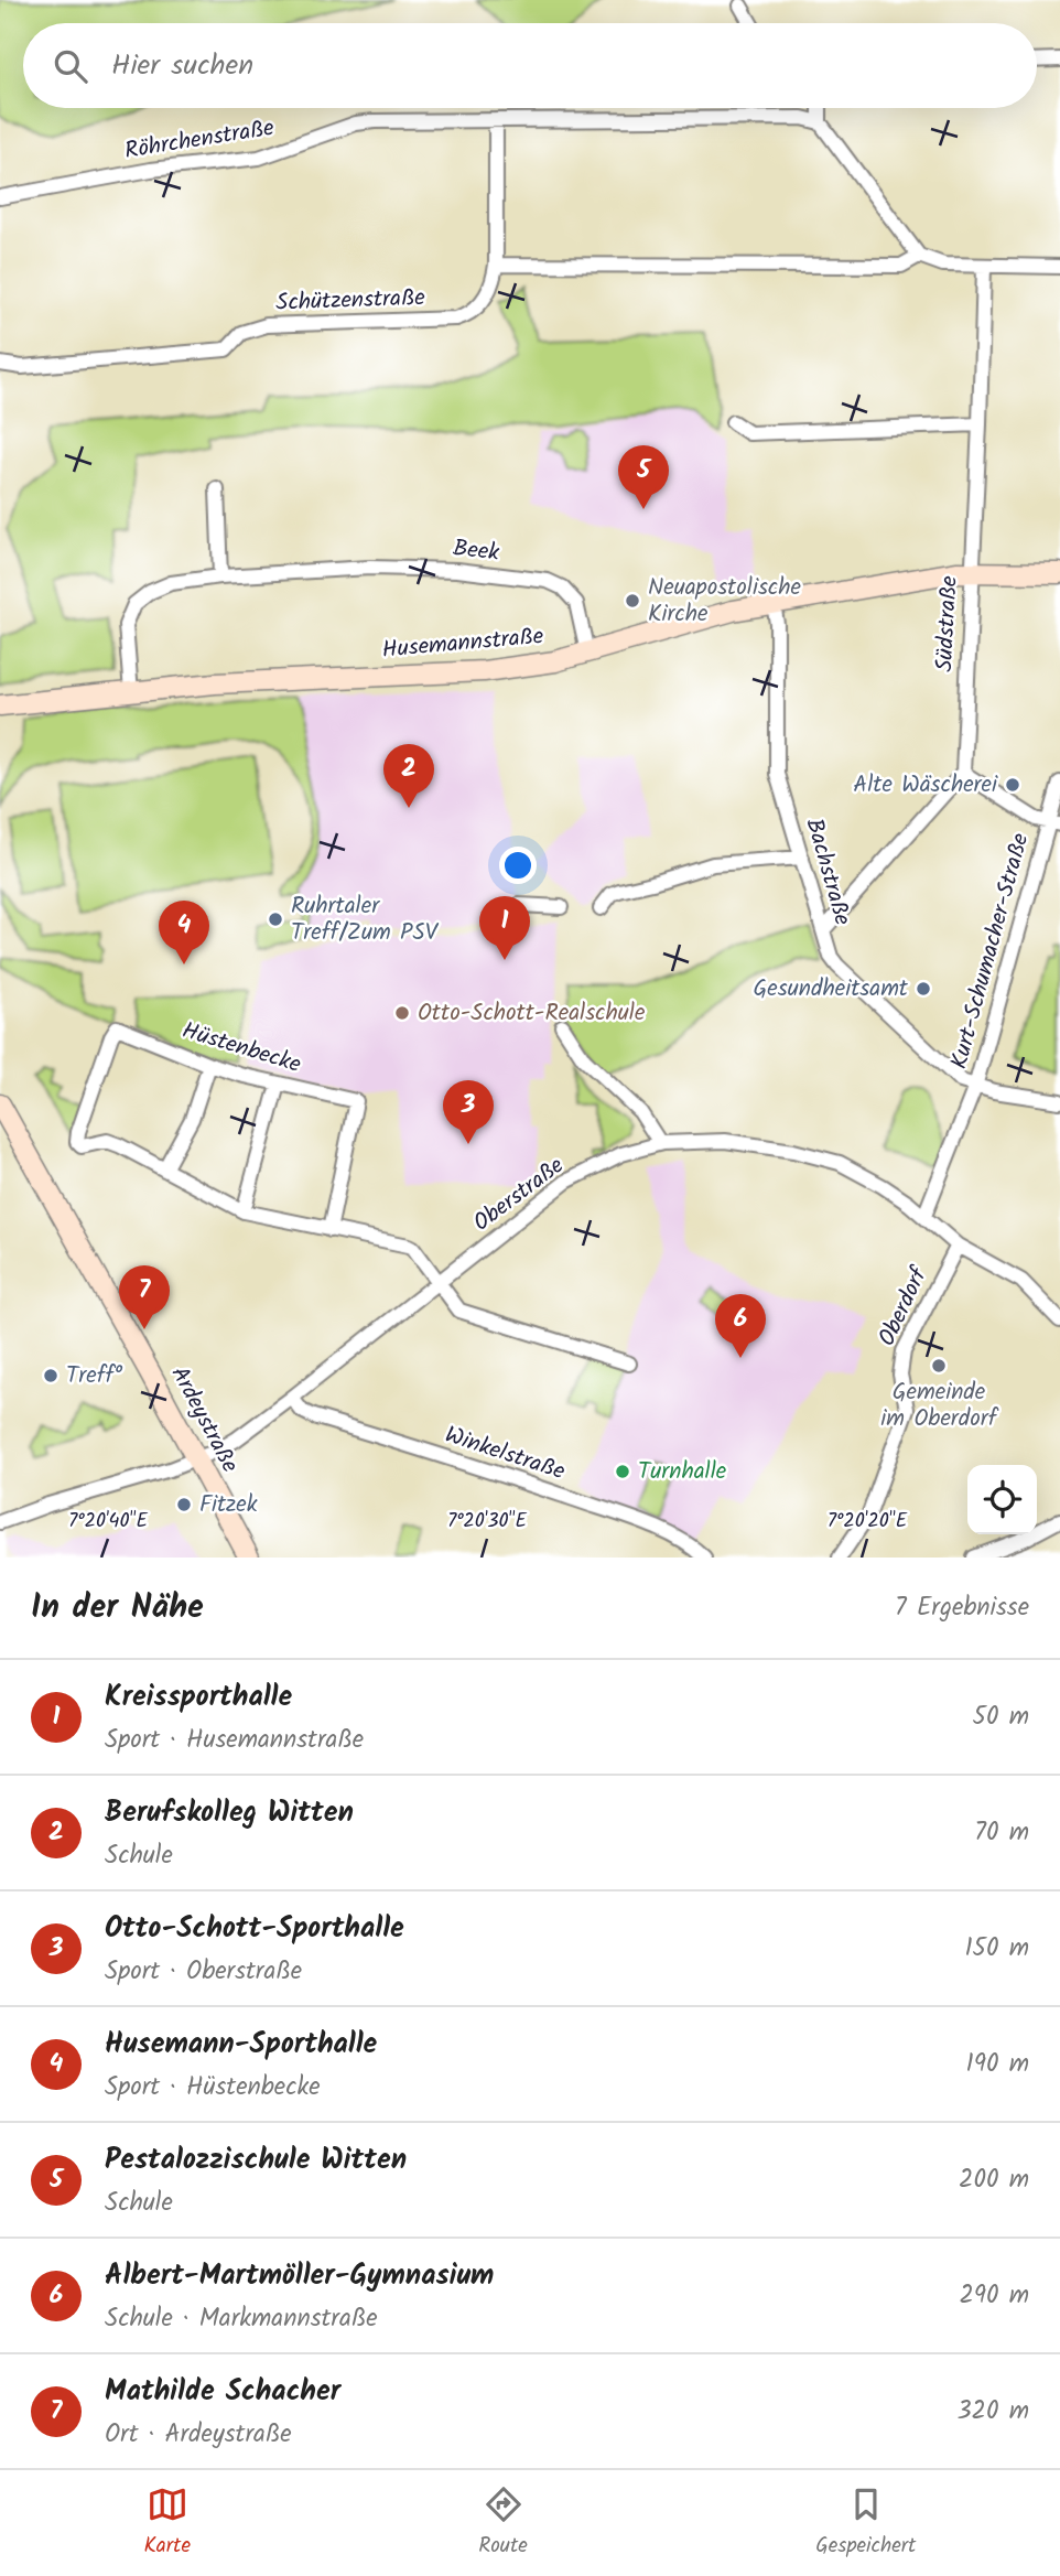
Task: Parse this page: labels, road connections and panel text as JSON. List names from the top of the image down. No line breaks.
{"streets":{"main road":["Husemannstraße","Ardeystraße"],"street":["Röhrchenstraße","Schützenstraße","Beek","Südstraße","Bachstraße","Kurt-Schumacher-Straße","Hüstenbecke","Oberstraße","Oberdorf","Winkelstraße"]},"crossings":[["Röhrchenstraße","Schützenstraße"],["Beek","Husemannstraße"],["Südstraße","Husemannstraße"],["Husemannstraße","Bachstraße"],["Bachstraße","Kurt-Schumacher-Straße"],["Kurt-Schumacher-Straße","Oberstraße"],["Oberstraße","Oberdorf"],["Oberstraße","Ardeystraße"],["Oberstraße","Winkelstraße"]],"places":["Neuapostolische Kirche","Alte Wäscherei","Ruhrtaler Treff/Zum PSV","Gesundheitsamt","Otto-Schott-Realschule","Gemeinde im Oberdorf","Treff°","Turnhalle","Fitzek"],"page":{"search":"Hier suchen","pins":["5","2","1","4","3","7","6"],"heading":["In der Nähe","7 Ergebnisse"],"list":[{"mark":"1","name":"Kreissporthalle","note":"Sport · Husemannstraße","value":"50 m"},{"mark":"2","name":"Berufskolleg Witten","note":"Schule","value":"70 m"},{"mark":"3","name":"Otto-Schott-Sporthalle","note":"Sport · Oberstraße","value":"150 m"},{"mark":"4","name":"Husemann-Sporthalle","note":"Sport · Hüstenbecke","value":"190 m"},{"mark":"5","name":"Pestalozzischule Witten","note":"Schule","value":"200 m"},{"mark":"6","name":"Albert-Martmöller-Gymnasium","note":"Schule · Markmannstraße","value":"290 m"},{"mark":"7","name":"Mathilde Schacher","note":"Ort · Ardeystraße","value":"320 m"}],"nav":["Karte","Route","Gespeichert"]},"coordinates":["7°20'40\"E","7°20'30\"E","7°20'20\"E"]}
